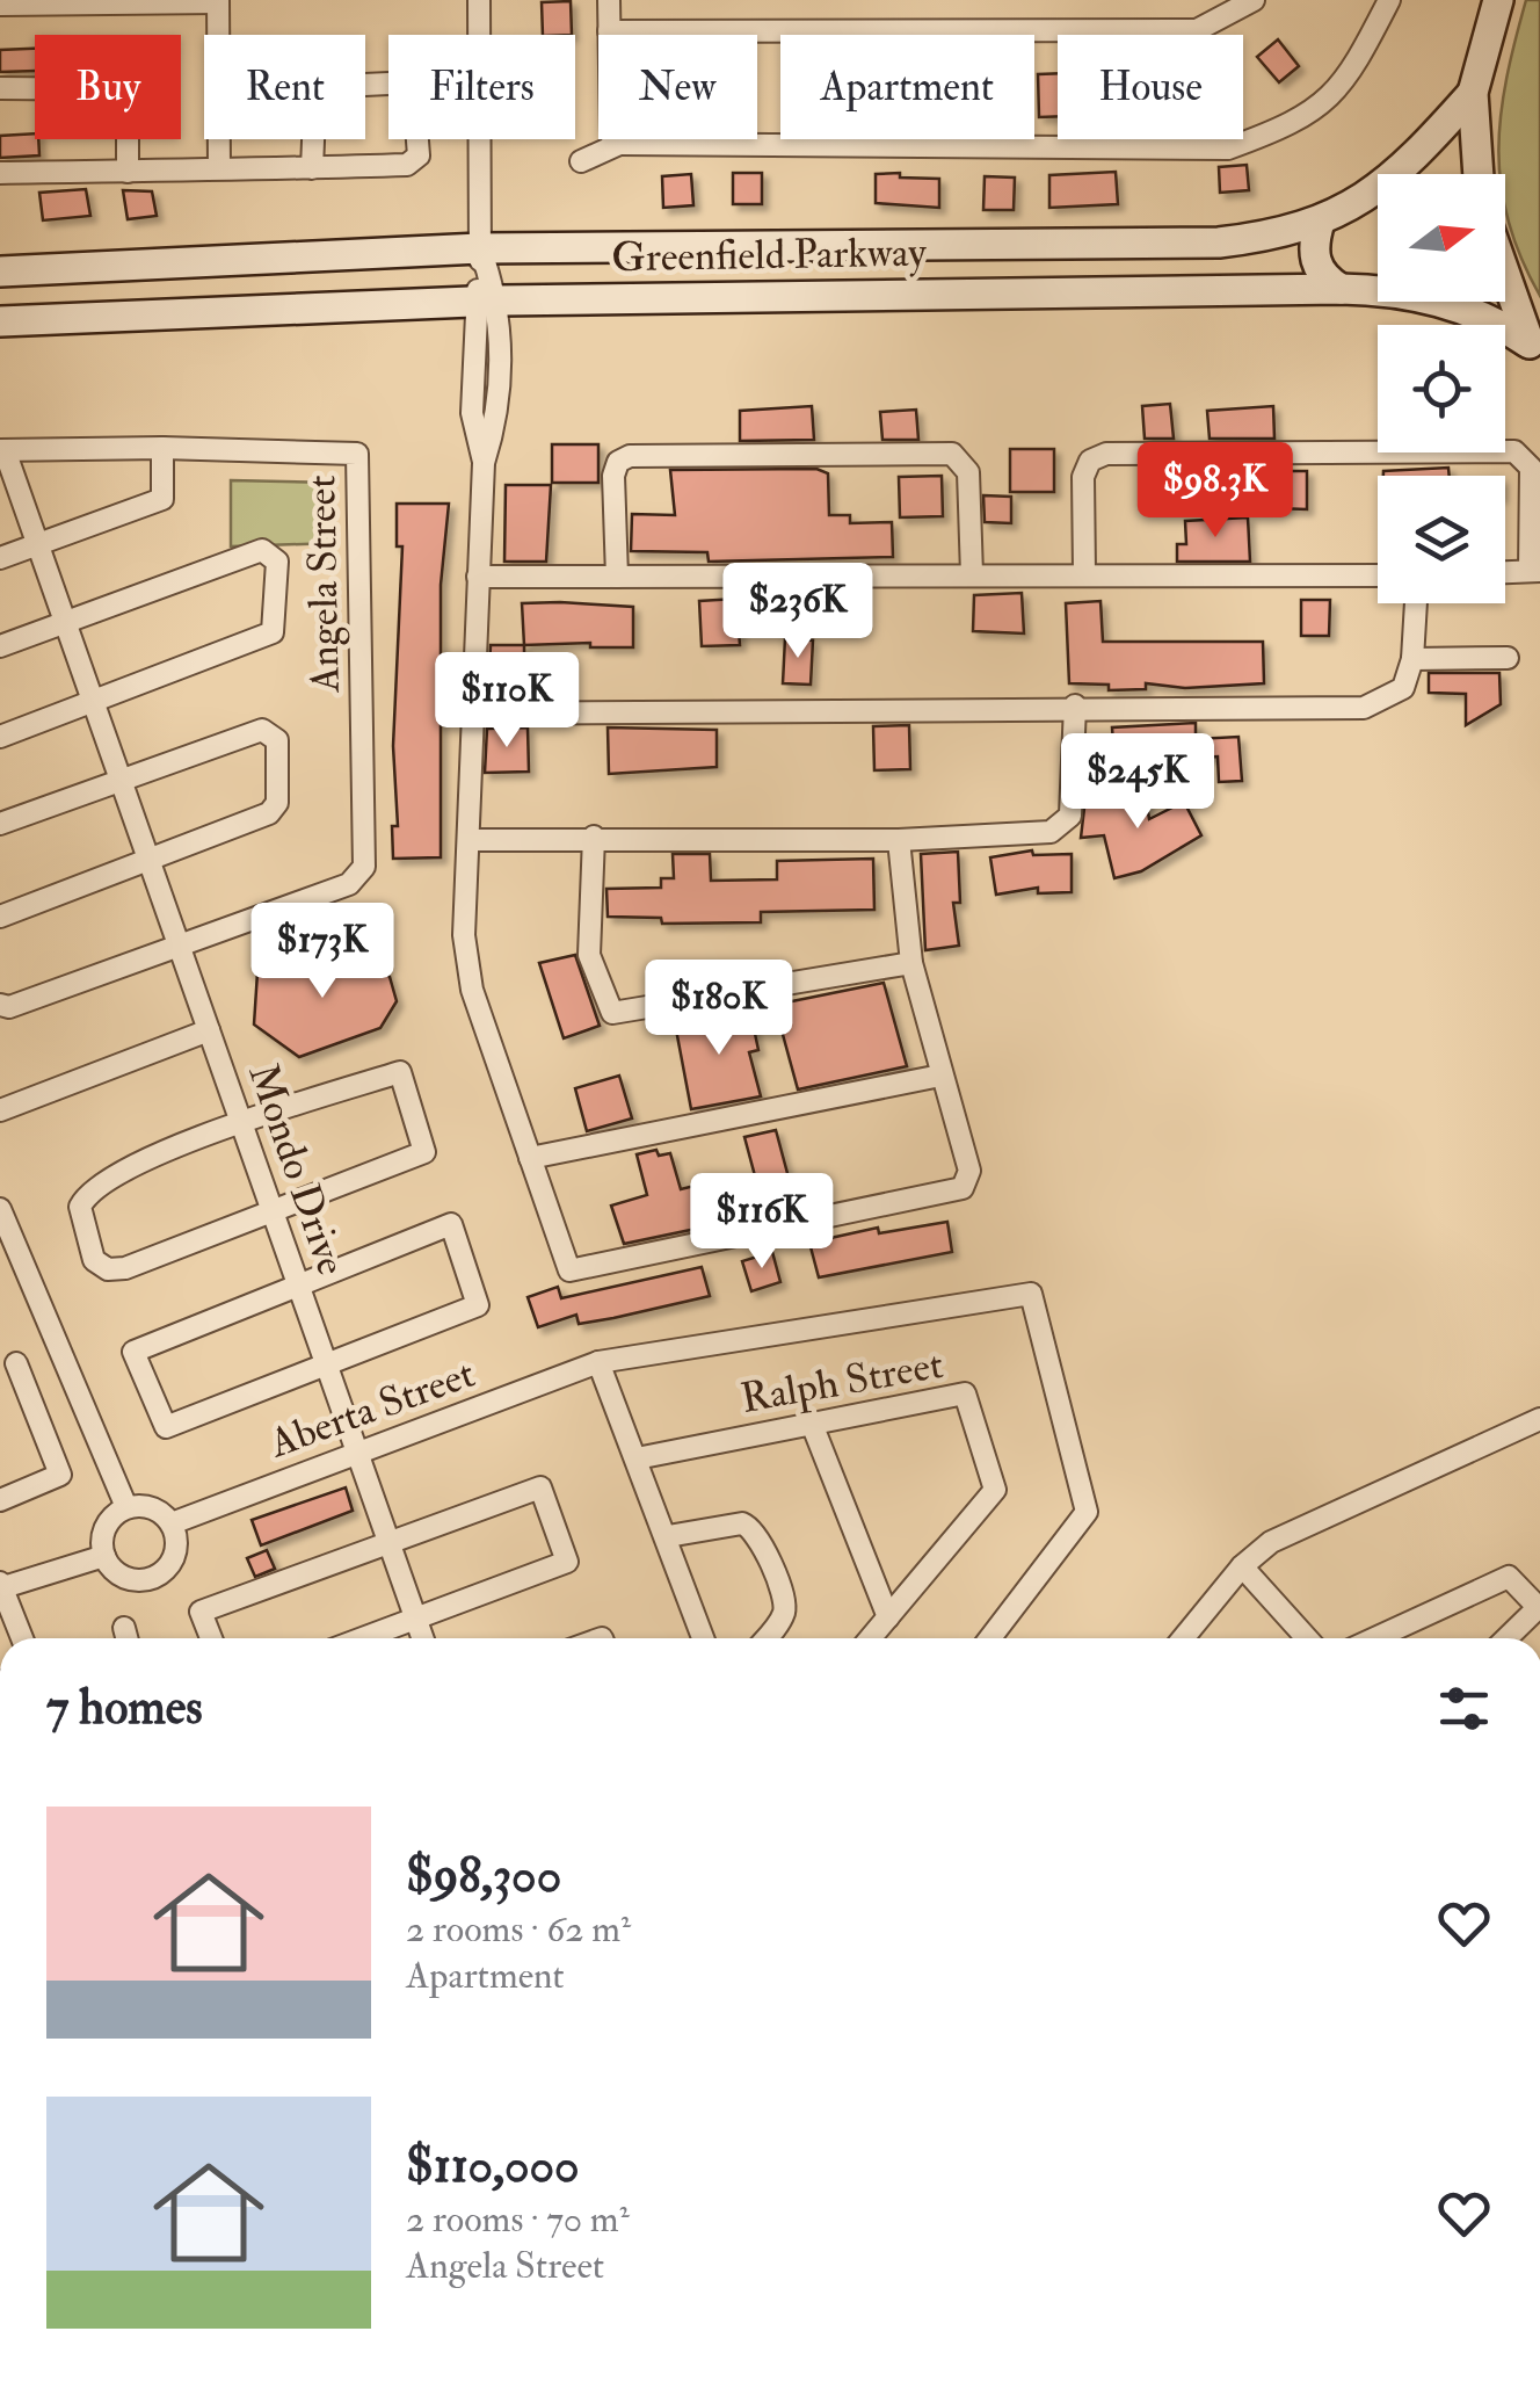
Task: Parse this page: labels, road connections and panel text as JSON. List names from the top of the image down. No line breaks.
{"streets":{"main road":["Greenfield Parkway"],"street":["Angela Street","Mondo Drive","Ralph Street","Aberta Street"]},"crossings":[["Angela Street","Mondo Drive"],["Mondo Drive","Aberta Street"]],"north":"right","page":{"chip":["Buy","Rent","Filters","New","Apartment","House"],"price":["$98.3K","$236K","$110K","$245K","$173K","$180K","$116K"],"heading":"7 homes","list":[{"name":"$98,300","note":"2 rooms · 62 m² · Apartment"},{"name":"$110,000","note":"2 rooms · 70 m² · Angela Street"}]}}
